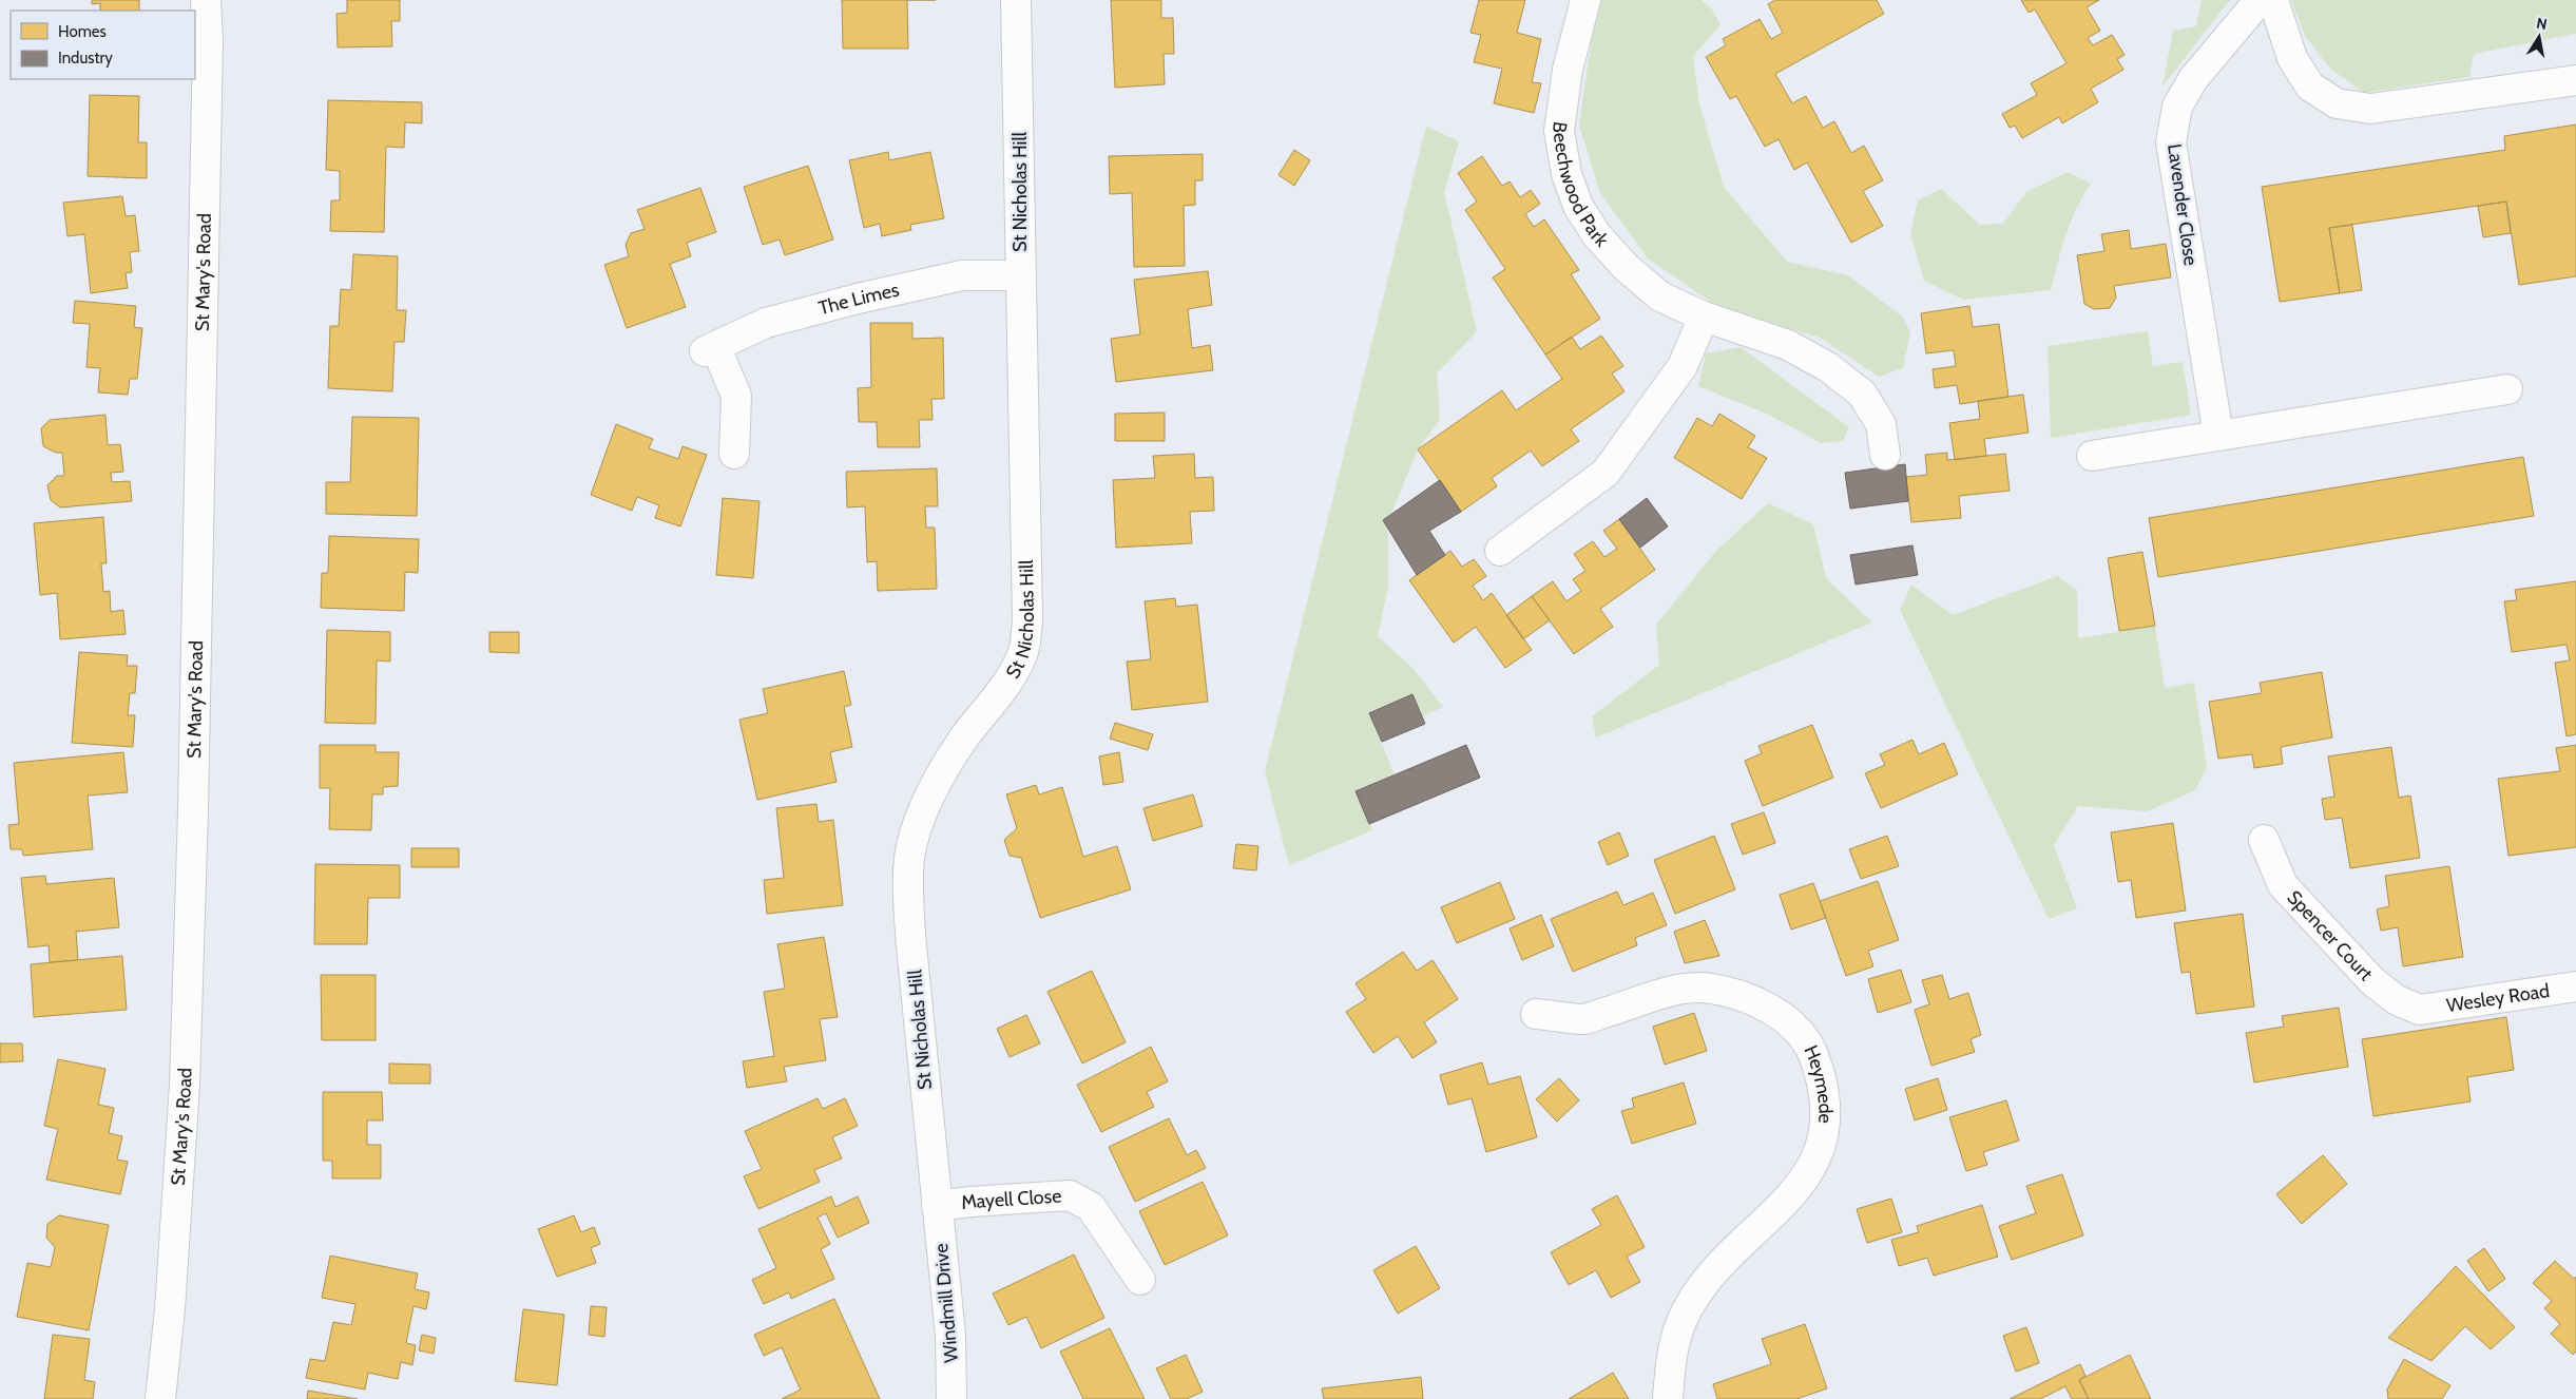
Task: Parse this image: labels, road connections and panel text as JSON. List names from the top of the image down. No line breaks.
{"streets":{"street":["Beechwood Park","St Nicholas Hill","Lavender Close","St Mary's Road","The Limes","Spencer Court","Wesley Road","Heymede","Mayell Close","Windmill Drive"]},"crossings":[["St Nicholas Hill","The Limes"],["St Nicholas Hill","Mayell Close"],["St Nicholas Hill","Windmill Drive"],["Spencer Court","Wesley Road"],["Mayell Close","Windmill Drive"]],"legend":["Homes","Industry"],"north":"top"}
